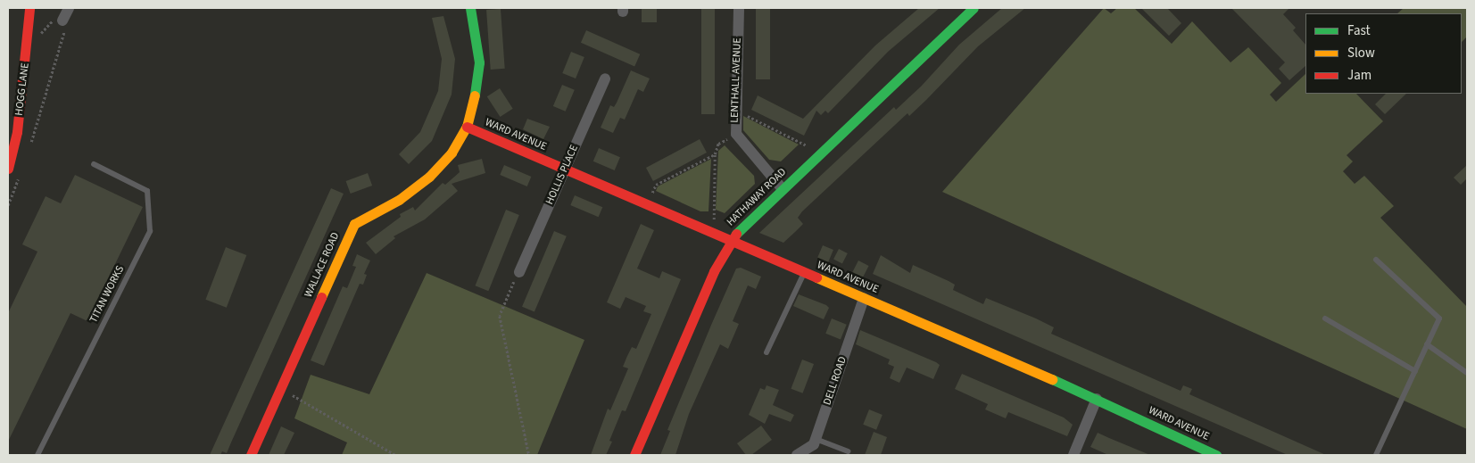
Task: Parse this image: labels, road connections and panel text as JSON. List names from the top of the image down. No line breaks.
{"streets":{"street":["LENTHALL AVENUE","HOGG LANE","WARD AVENUE","HOLLIS PLACE","HATHAWAY ROAD","WALLACE ROAD","DELL ROAD"],"lane":["TITAN WORKS"]},"crossings":[["LENTHALL AVENUE","HATHAWAY ROAD"],["WARD AVENUE","HOLLIS PLACE"],["WARD AVENUE","HATHAWAY ROAD"],["WARD AVENUE","WALLACE ROAD"],["WARD AVENUE","DELL ROAD"]],"legend":["Fast","Slow","Jam"]}
